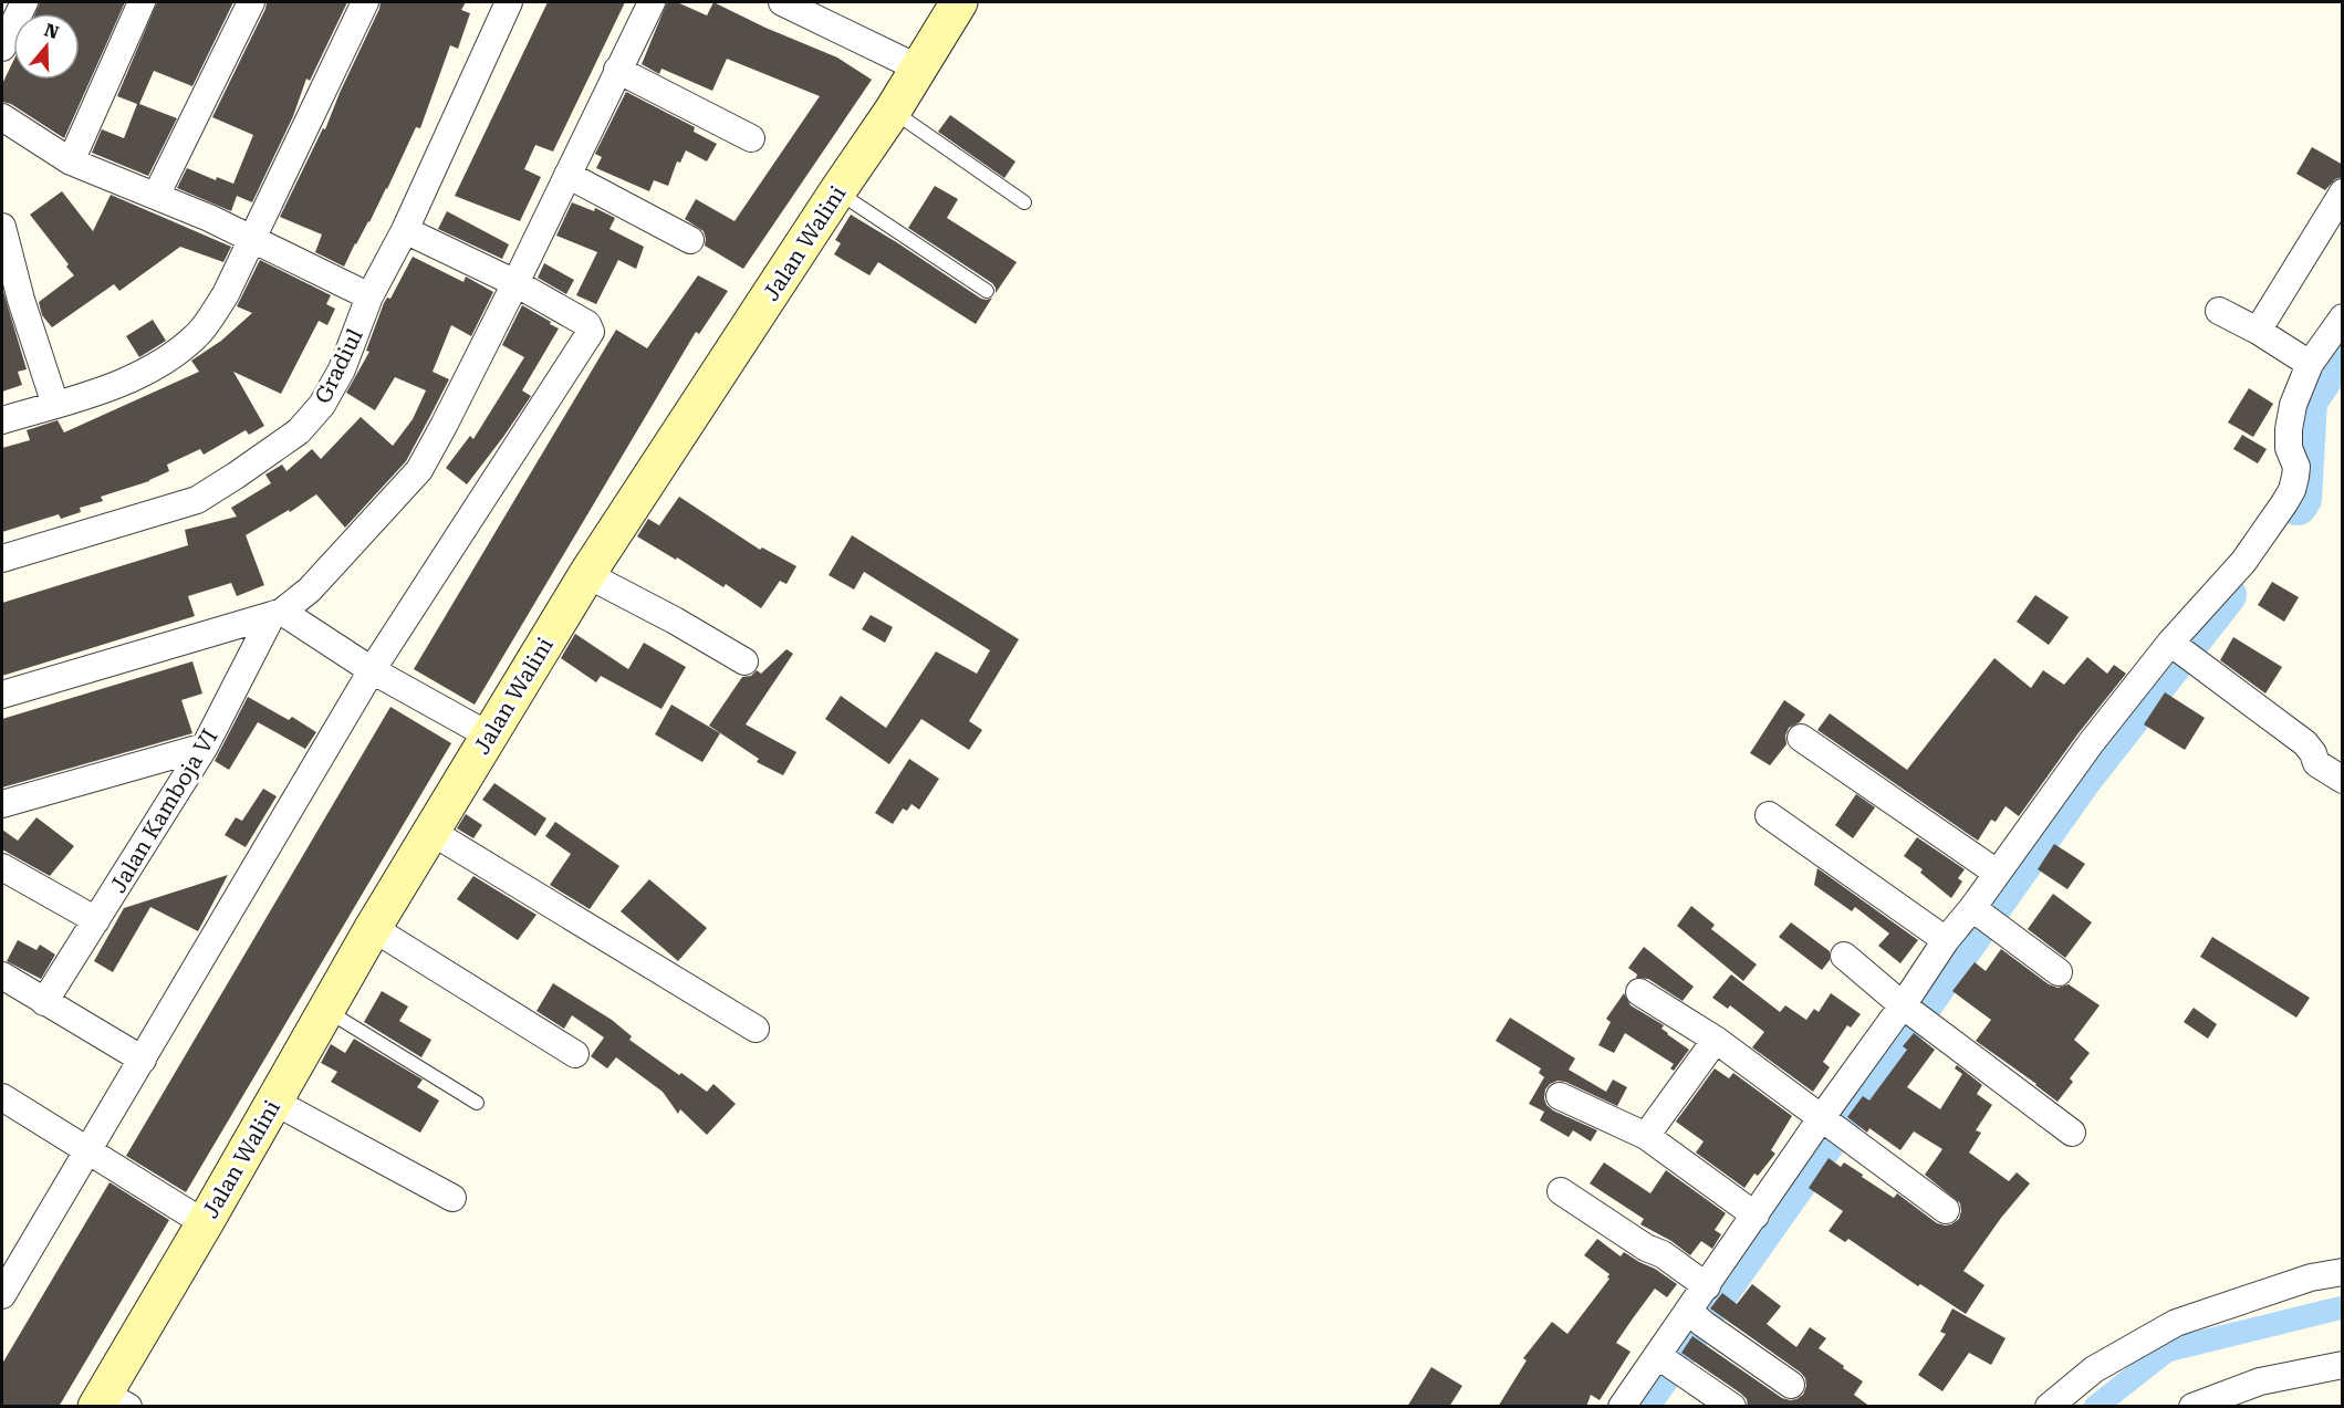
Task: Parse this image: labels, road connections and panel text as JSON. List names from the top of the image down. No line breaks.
{"streets":{"street":["Jalan Walini","Gradiul","Jalan Kamboja VI"]},"north":"top"}
